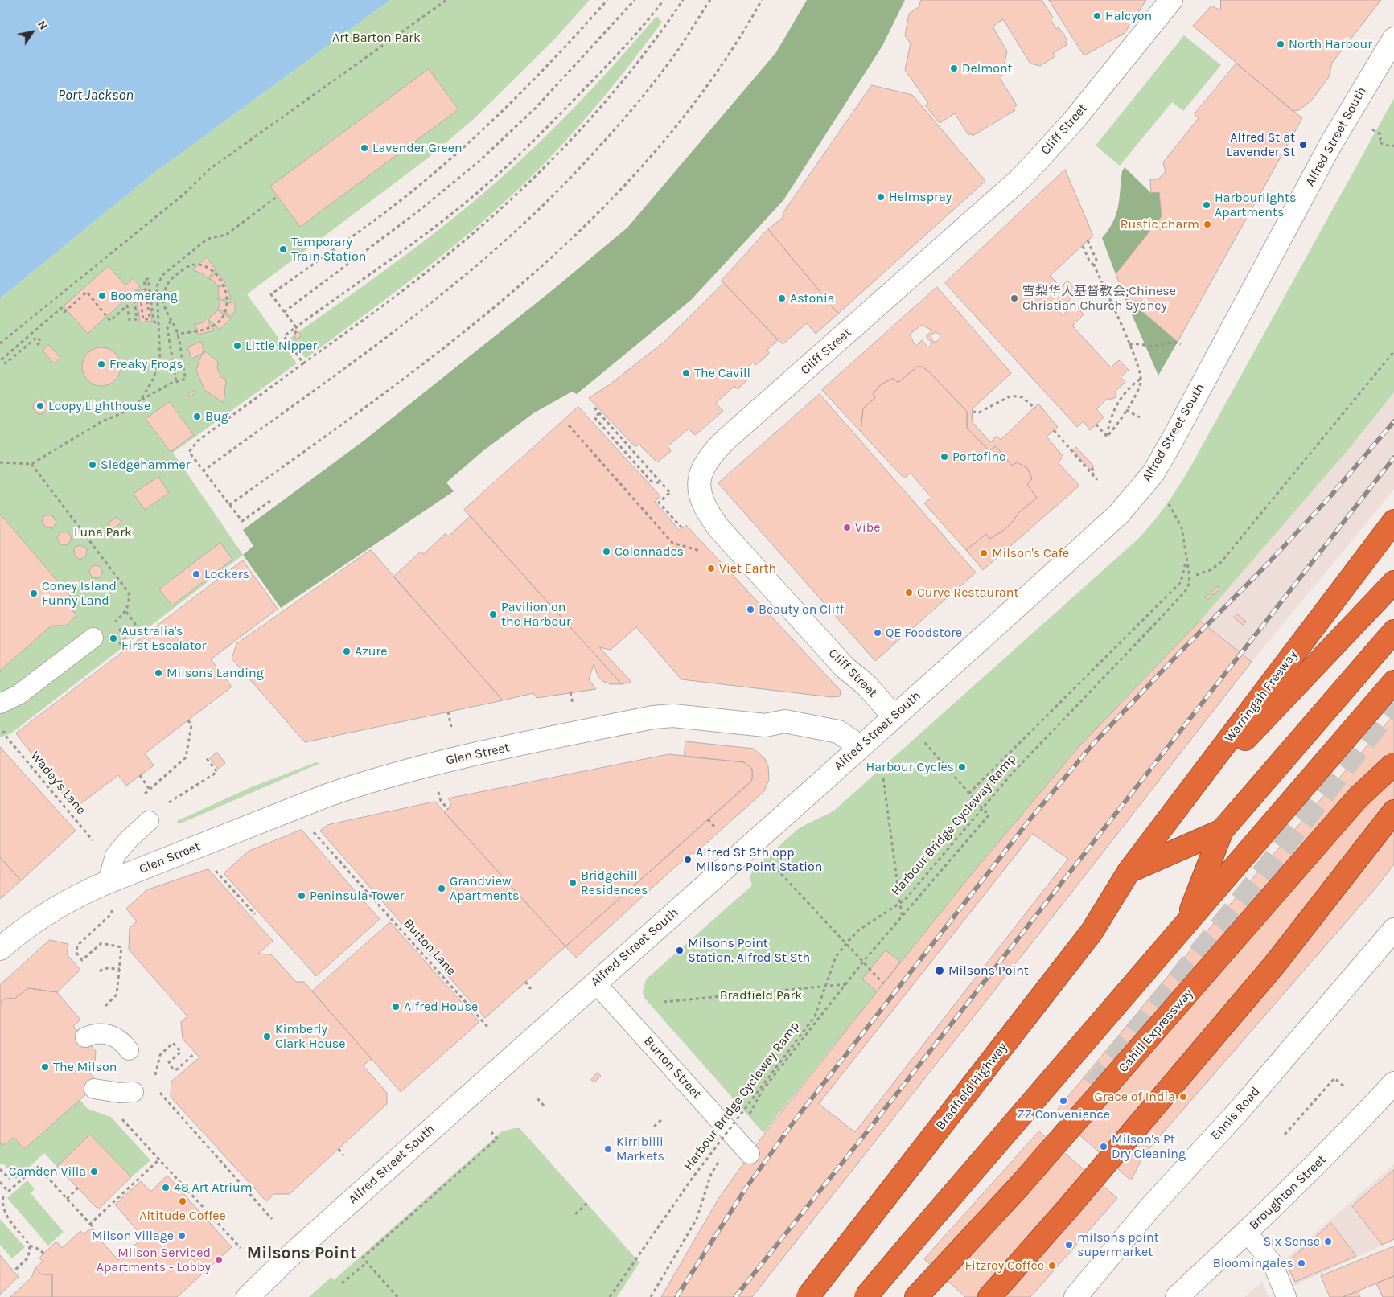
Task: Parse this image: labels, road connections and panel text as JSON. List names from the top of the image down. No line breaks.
{"streets":{"highway":["Warringah Freeway","Cahill Expressway","Bradfield Highway"],"street":["Cliff Street","Alfred Street South","Glen Street","Ennis Road","Broughton Street"],"lane":["Burton Street"],"path":["Wadey's Lane","Harbour Bridge Cycleway Ramp","Burton Lane"]},"crossings":[["Cliff Street","Alfred Street South"],["Alfred Street South","Glen Street"],["Alfred Street South","Burton Street"],["Warringah Freeway","Bradfield Highway"]],"districts":["Milsons Point"],"water":["Port Jackson"],"parks":["Art Barton Park","Luna Park","Bradfield Park"],"places":["Halcyon","North Harbour","Delmont","Alfred St at Lavender St","Lavender Green","Helmspray","Harbourlights Apartments","Rustic charm","Temporary Train Station","Boomerang","Astonia","雪梨华人基督教会;Chinese Christian Church Sydney","Little Nipper","Freaky Frogs","The Cavill","Loopy Lighthouse","Bug","Portofino","Sledgehammer","Vibe","Colonnades","Milson's Cafe","Viet Earth","Lockers","Curve Restaurant","Coney Island Funny Land","Beauty on Cliff","Pavilion on the Harbour","QE Foodstore","Australia's First Escalator","Azure","Milsons Landing","Harbour Cycles","Alfred St Sth opp Milsons Point Station","Bridgehill Residences","Grandview Apartments","Peninsula Tower","Milsons Point Station, Alfred St Sth","Milsons Point","Alfred House","Kimberly Clark House","The Milson","Grace of India","ZZ Convenience","Milson's Pt Dry Cleaning","Kirribilli Markets","Camden Villa","48 Art Atrium","Altitude Coffee","Milson Village","Six Sense","milsons point supermarket","Milson Serviced Apartments - Lobby","Bloomingales","Fitzroy Coffee"],"north":"top right"}
